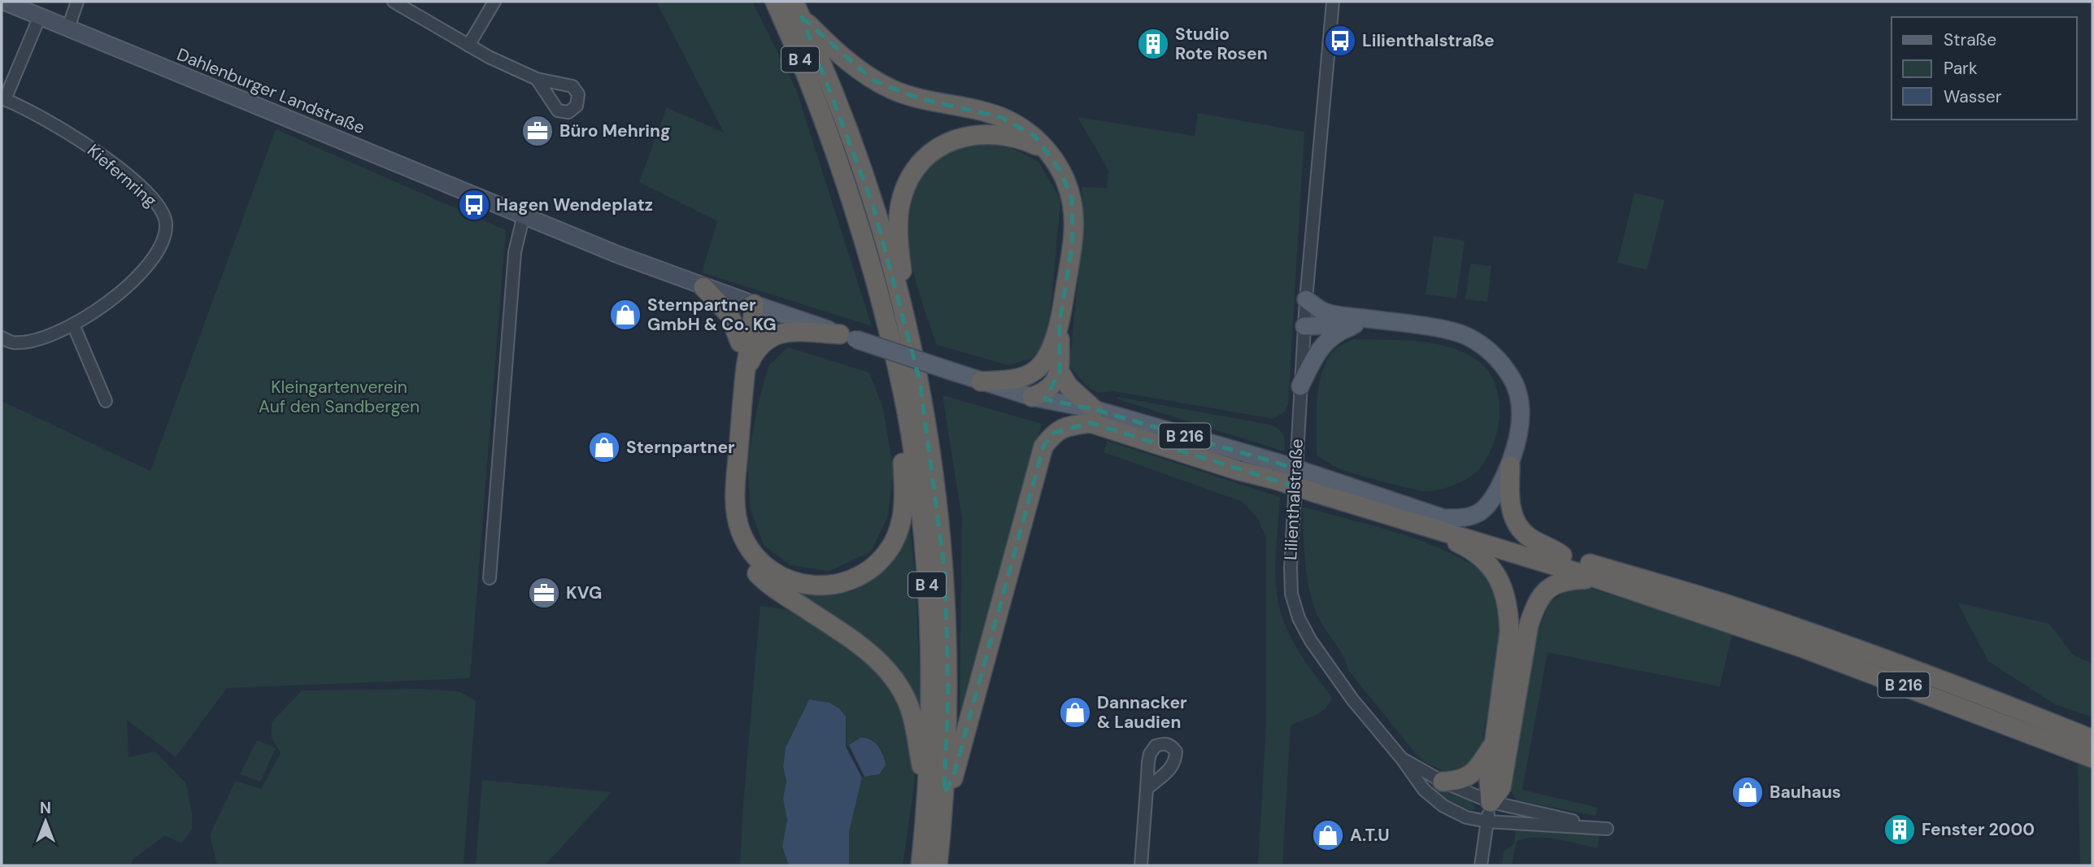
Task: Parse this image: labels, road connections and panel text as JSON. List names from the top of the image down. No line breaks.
{"streets":{"highway":["B 4","B 216"],"main road":["Dahlenburger Landstraße"],"street":["Kiefernring","Lilienthalstraße"]},"crossings":[["Dahlenburger Landstraße","Kiefernring"],["Dahlenburger Landstraße","B 216"]],"parks":["Kleingartenverein Auf den Sandbergen"],"places":{"bus stop":["Lilienthalstraße","Hagen Wendeplatz"],"building":["Studio Rote Rosen","Fenster 2000"],"office":["Büro Mehring","KVG"],"shop":["Sternpartner GmbH & Co. KG","Sternpartner","Dannacker & Laudien","Bauhaus","A.T.U"]},"legend":["Straße","Park","Wasser"],"north":"top"}
